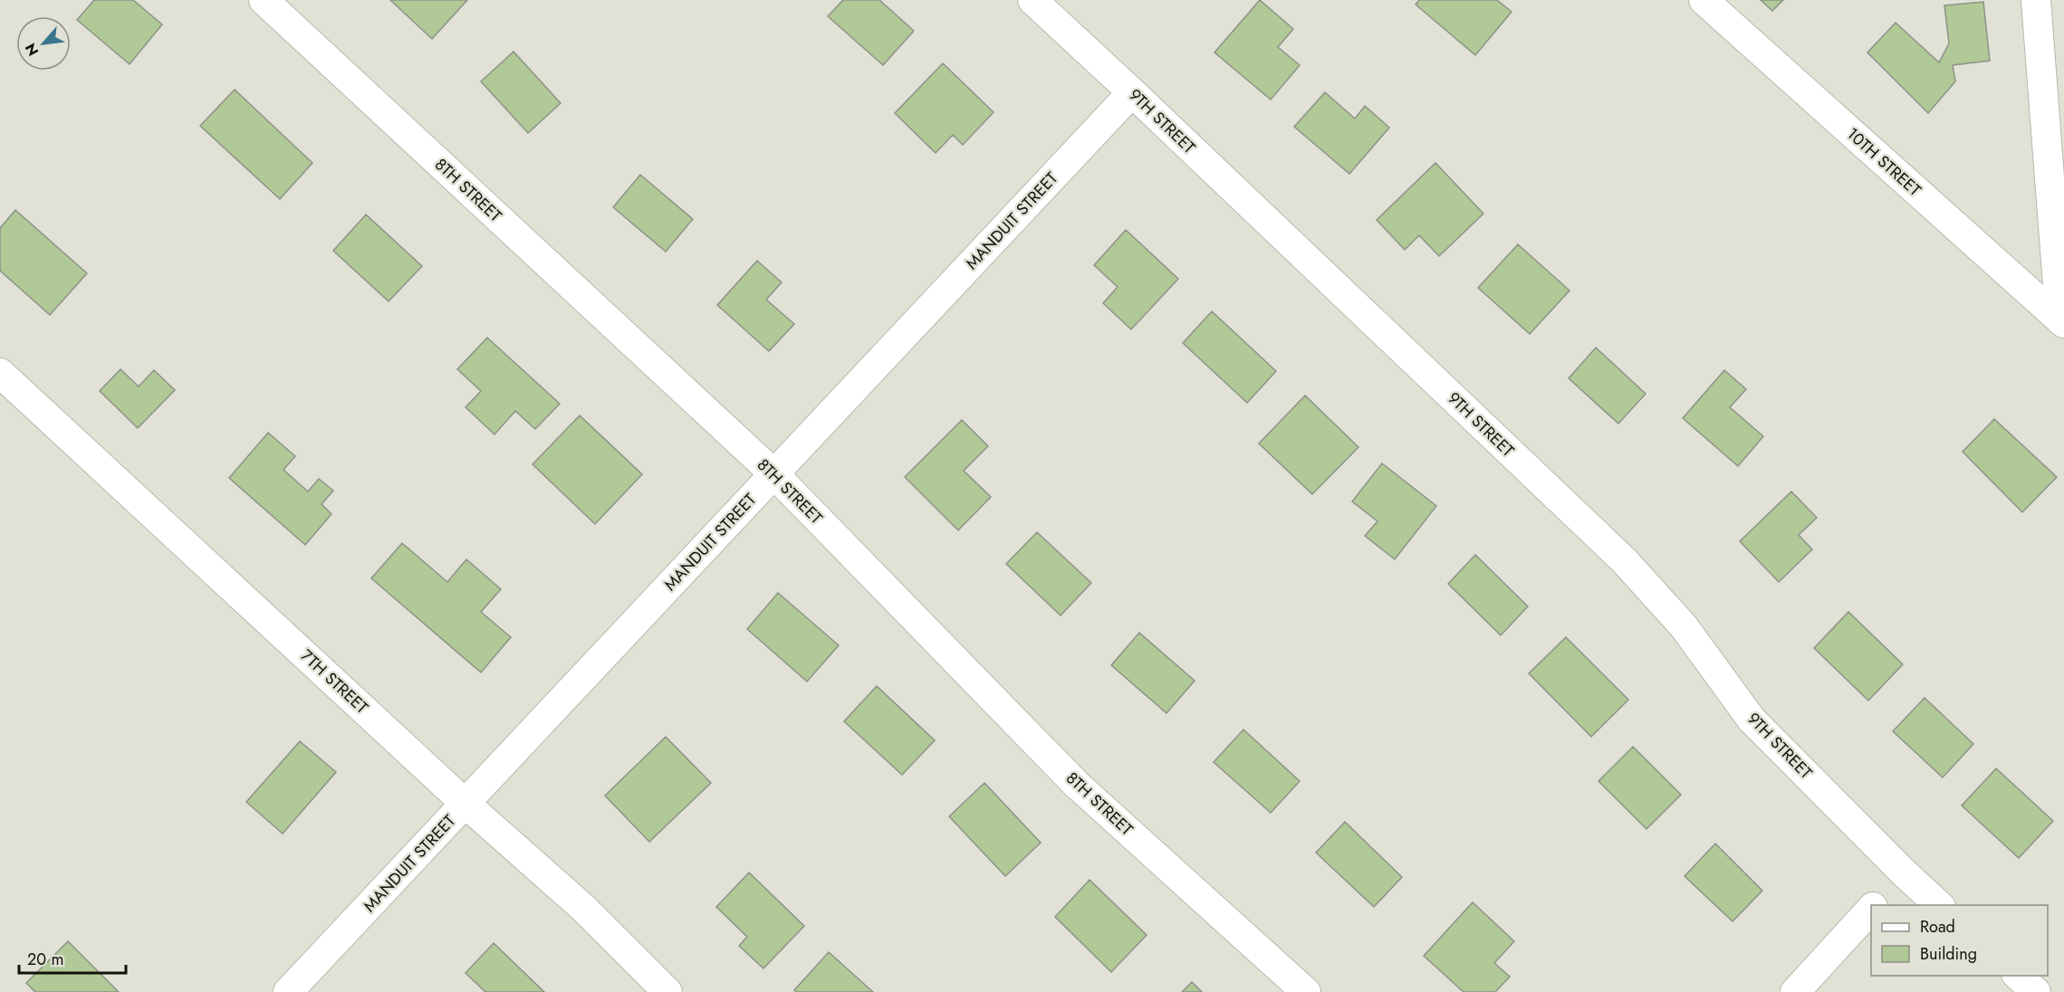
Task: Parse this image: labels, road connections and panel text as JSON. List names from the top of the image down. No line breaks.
{"streets":{"street":["9TH STREET","10TH STREET","8TH STREET","MANDUIT STREET","7TH STREET"]},"crossings":[["9TH STREET","MANDUIT STREET"],["8TH STREET","MANDUIT STREET"],["MANDUIT STREET","7TH STREET"]],"legend":["Road","Building"],"scale_bar":"20 m","north":"bottom left"}
